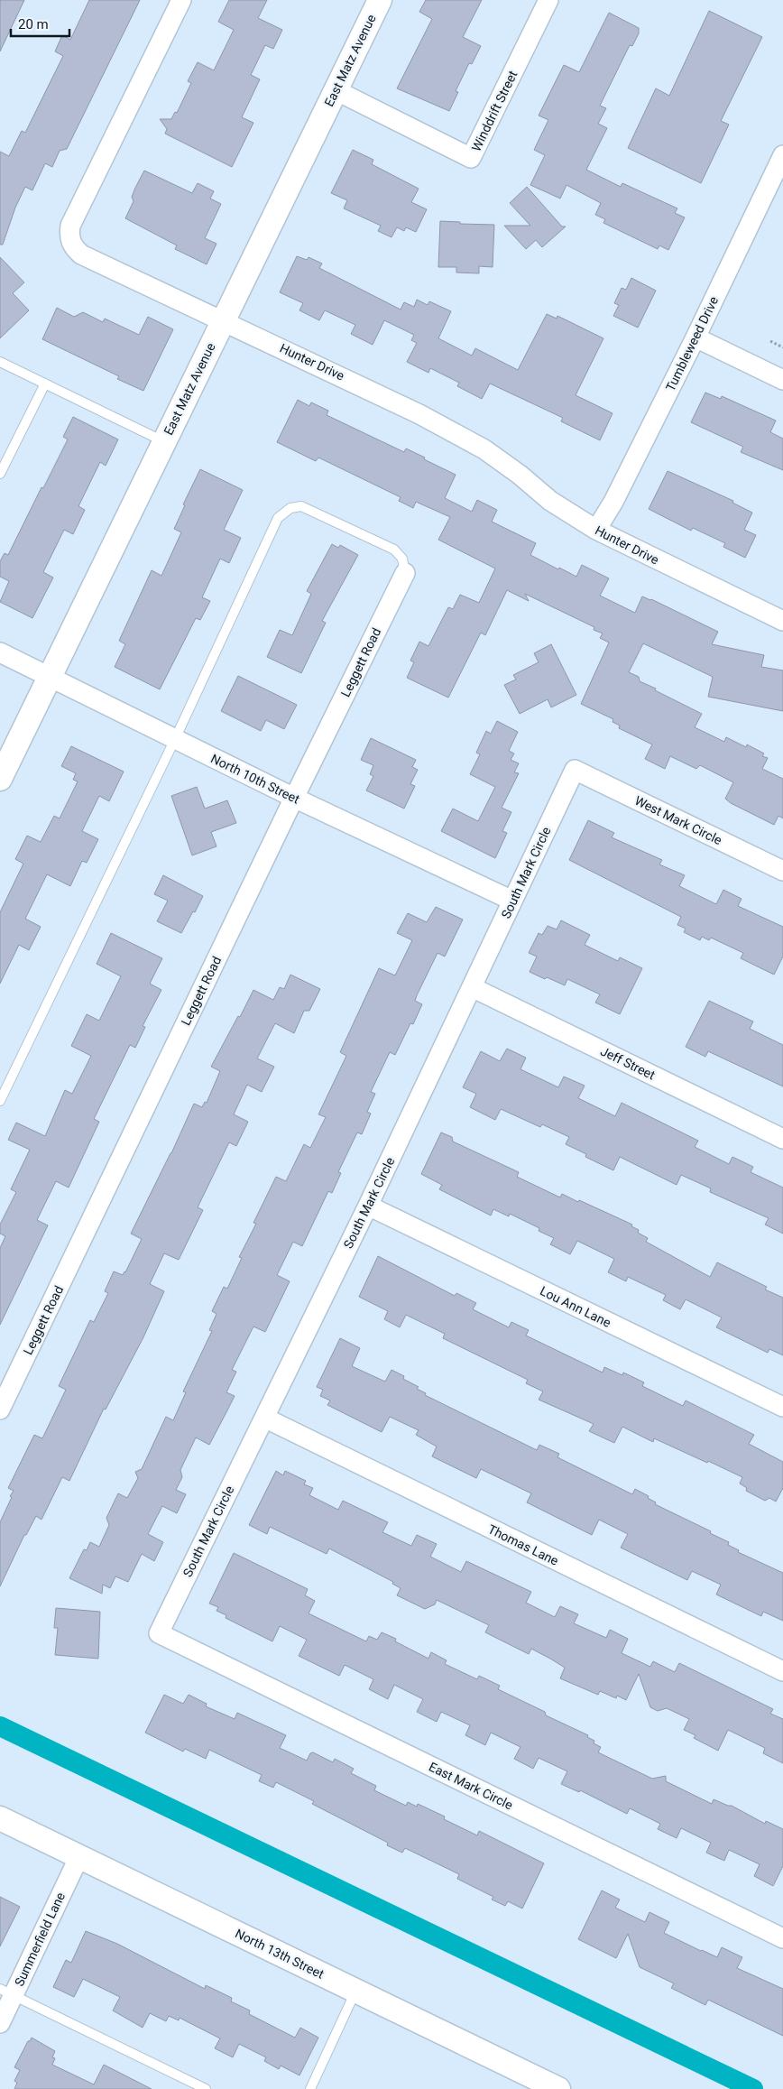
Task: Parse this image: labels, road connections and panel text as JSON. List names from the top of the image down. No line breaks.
{"streets":{"street":["East Matz Avenue","Winddrift Street","Tumbleweed Drive","Hunter Drive","Leggett Road","North 10th Street","West Mark Circle","South Mark Circle","Jeff Street","Lou Ann Lane","Thomas Lane","East Mark Circle","Summerfield Lane","North 13th Street"]},"crossings":[["East Matz Avenue","Winddrift Street"],["East Matz Avenue","Hunter Drive"],["East Matz Avenue","North 10th Street"],["Tumbleweed Drive","Hunter Drive"],["Leggett Road","North 10th Street"],["North 10th Street","South Mark Circle"],["West Mark Circle","South Mark Circle"],["South Mark Circle","Jeff Street"],["South Mark Circle","Lou Ann Lane"],["South Mark Circle","Thomas Lane"],["South Mark Circle","East Mark Circle"],["Summerfield Lane","North 13th Street"]],"scale_bar":"20 m"}
